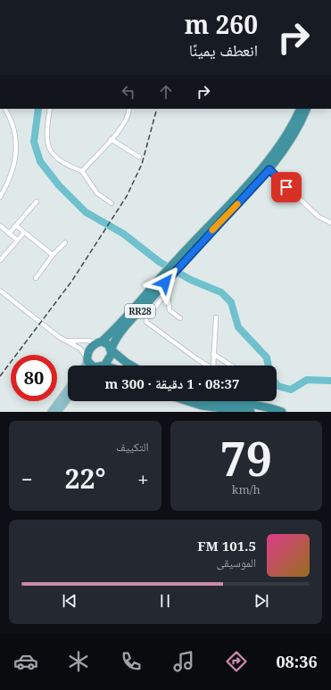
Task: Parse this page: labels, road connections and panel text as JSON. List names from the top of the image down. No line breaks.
{"streets":{"highway":["RR28"]},"page":{"turn":["260 m","انعطف يمينًا"],"limit":"80","trip":"08:37 · 1 دقيقة · 300 m","tile":[["79","km/h"],"التكييف"],"heat":["−","22°","+"],"song":["101.5 FM","الموسيقى"],"tabs":"08:36"}}
